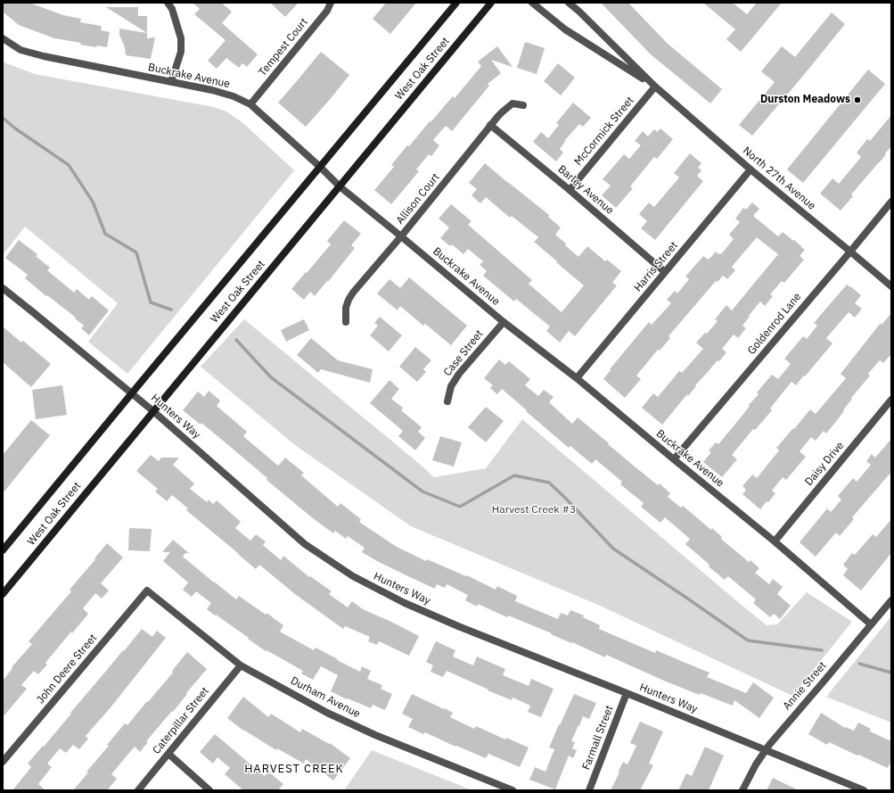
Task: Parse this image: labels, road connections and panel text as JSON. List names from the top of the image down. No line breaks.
{"streets":{"main road":["West Oak Street"],"street":["Tempest Court","Buckrake Avenue","McCormick Street","North 27th Avenue","Barley Avenue","Allison Court","Harris Street","Goldenrod Lane","Case Street","Hunters Way","Daisy Drive","John Deere Street","Annie Street","Durham Avenue","Caterpillar Street","Farmall Street"]},"crossings":[["Tempest Court","Buckrake Avenue"],["West Oak Street","Buckrake Avenue"],["West Oak Street","Hunters Way"],["Buckrake Avenue","Allison Court"],["Buckrake Avenue","Harris Street"],["Buckrake Avenue","Goldenrod Lane"],["Buckrake Avenue","Case Street"],["Buckrake Avenue","Daisy Drive"],["Buckrake Avenue","Annie Street"],["McCormick Street","North 27th Avenue"],["McCormick Street","Barley Avenue"],["North 27th Avenue","Harris Street"],["North 27th Avenue","Goldenrod Lane"],["Barley Avenue","Allison Court"],["Barley Avenue","Harris Street"],["Hunters Way","Annie Street"],["Hunters Way","Farmall Street"],["John Deere Street","Durham Avenue"],["Durham Avenue","Caterpillar Street"]],"districts":["HARVEST CREEK"],"parks":["Harvest Creek #3"],"places":["Durston Meadows"]}
